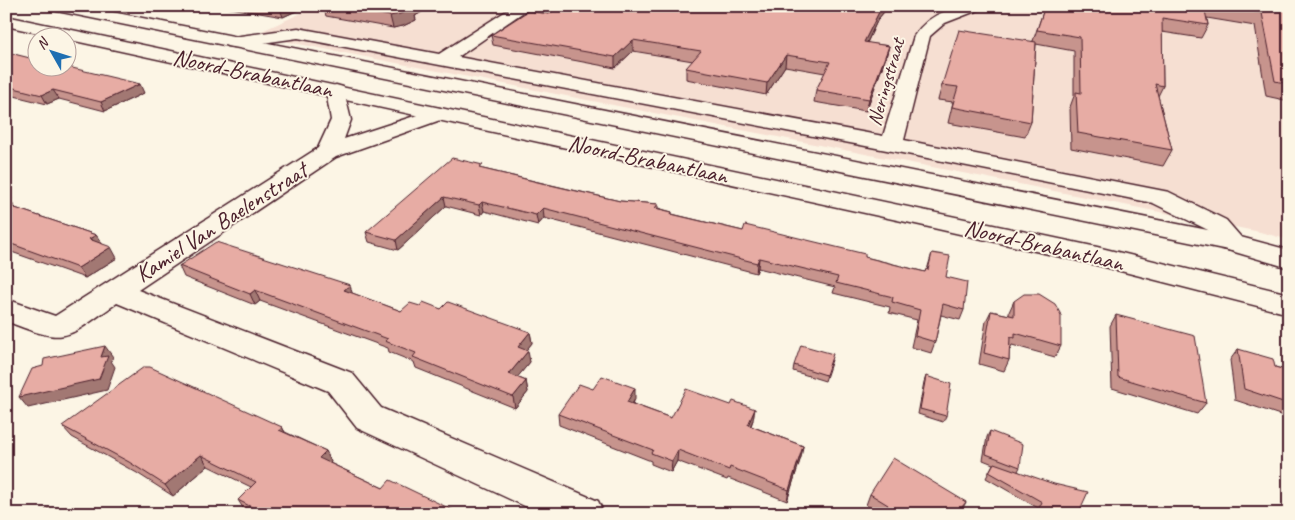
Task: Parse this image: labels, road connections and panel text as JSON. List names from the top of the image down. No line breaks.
{"streets":{"main road":["Noord-Brabantlaan","Neringstraat","Kamiel Van Baelenstraat"]},"crossings":[["Noord-Brabantlaan","Neringstraat"],["Noord-Brabantlaan","Kamiel Van Baelenstraat"]],"north":"top left"}
